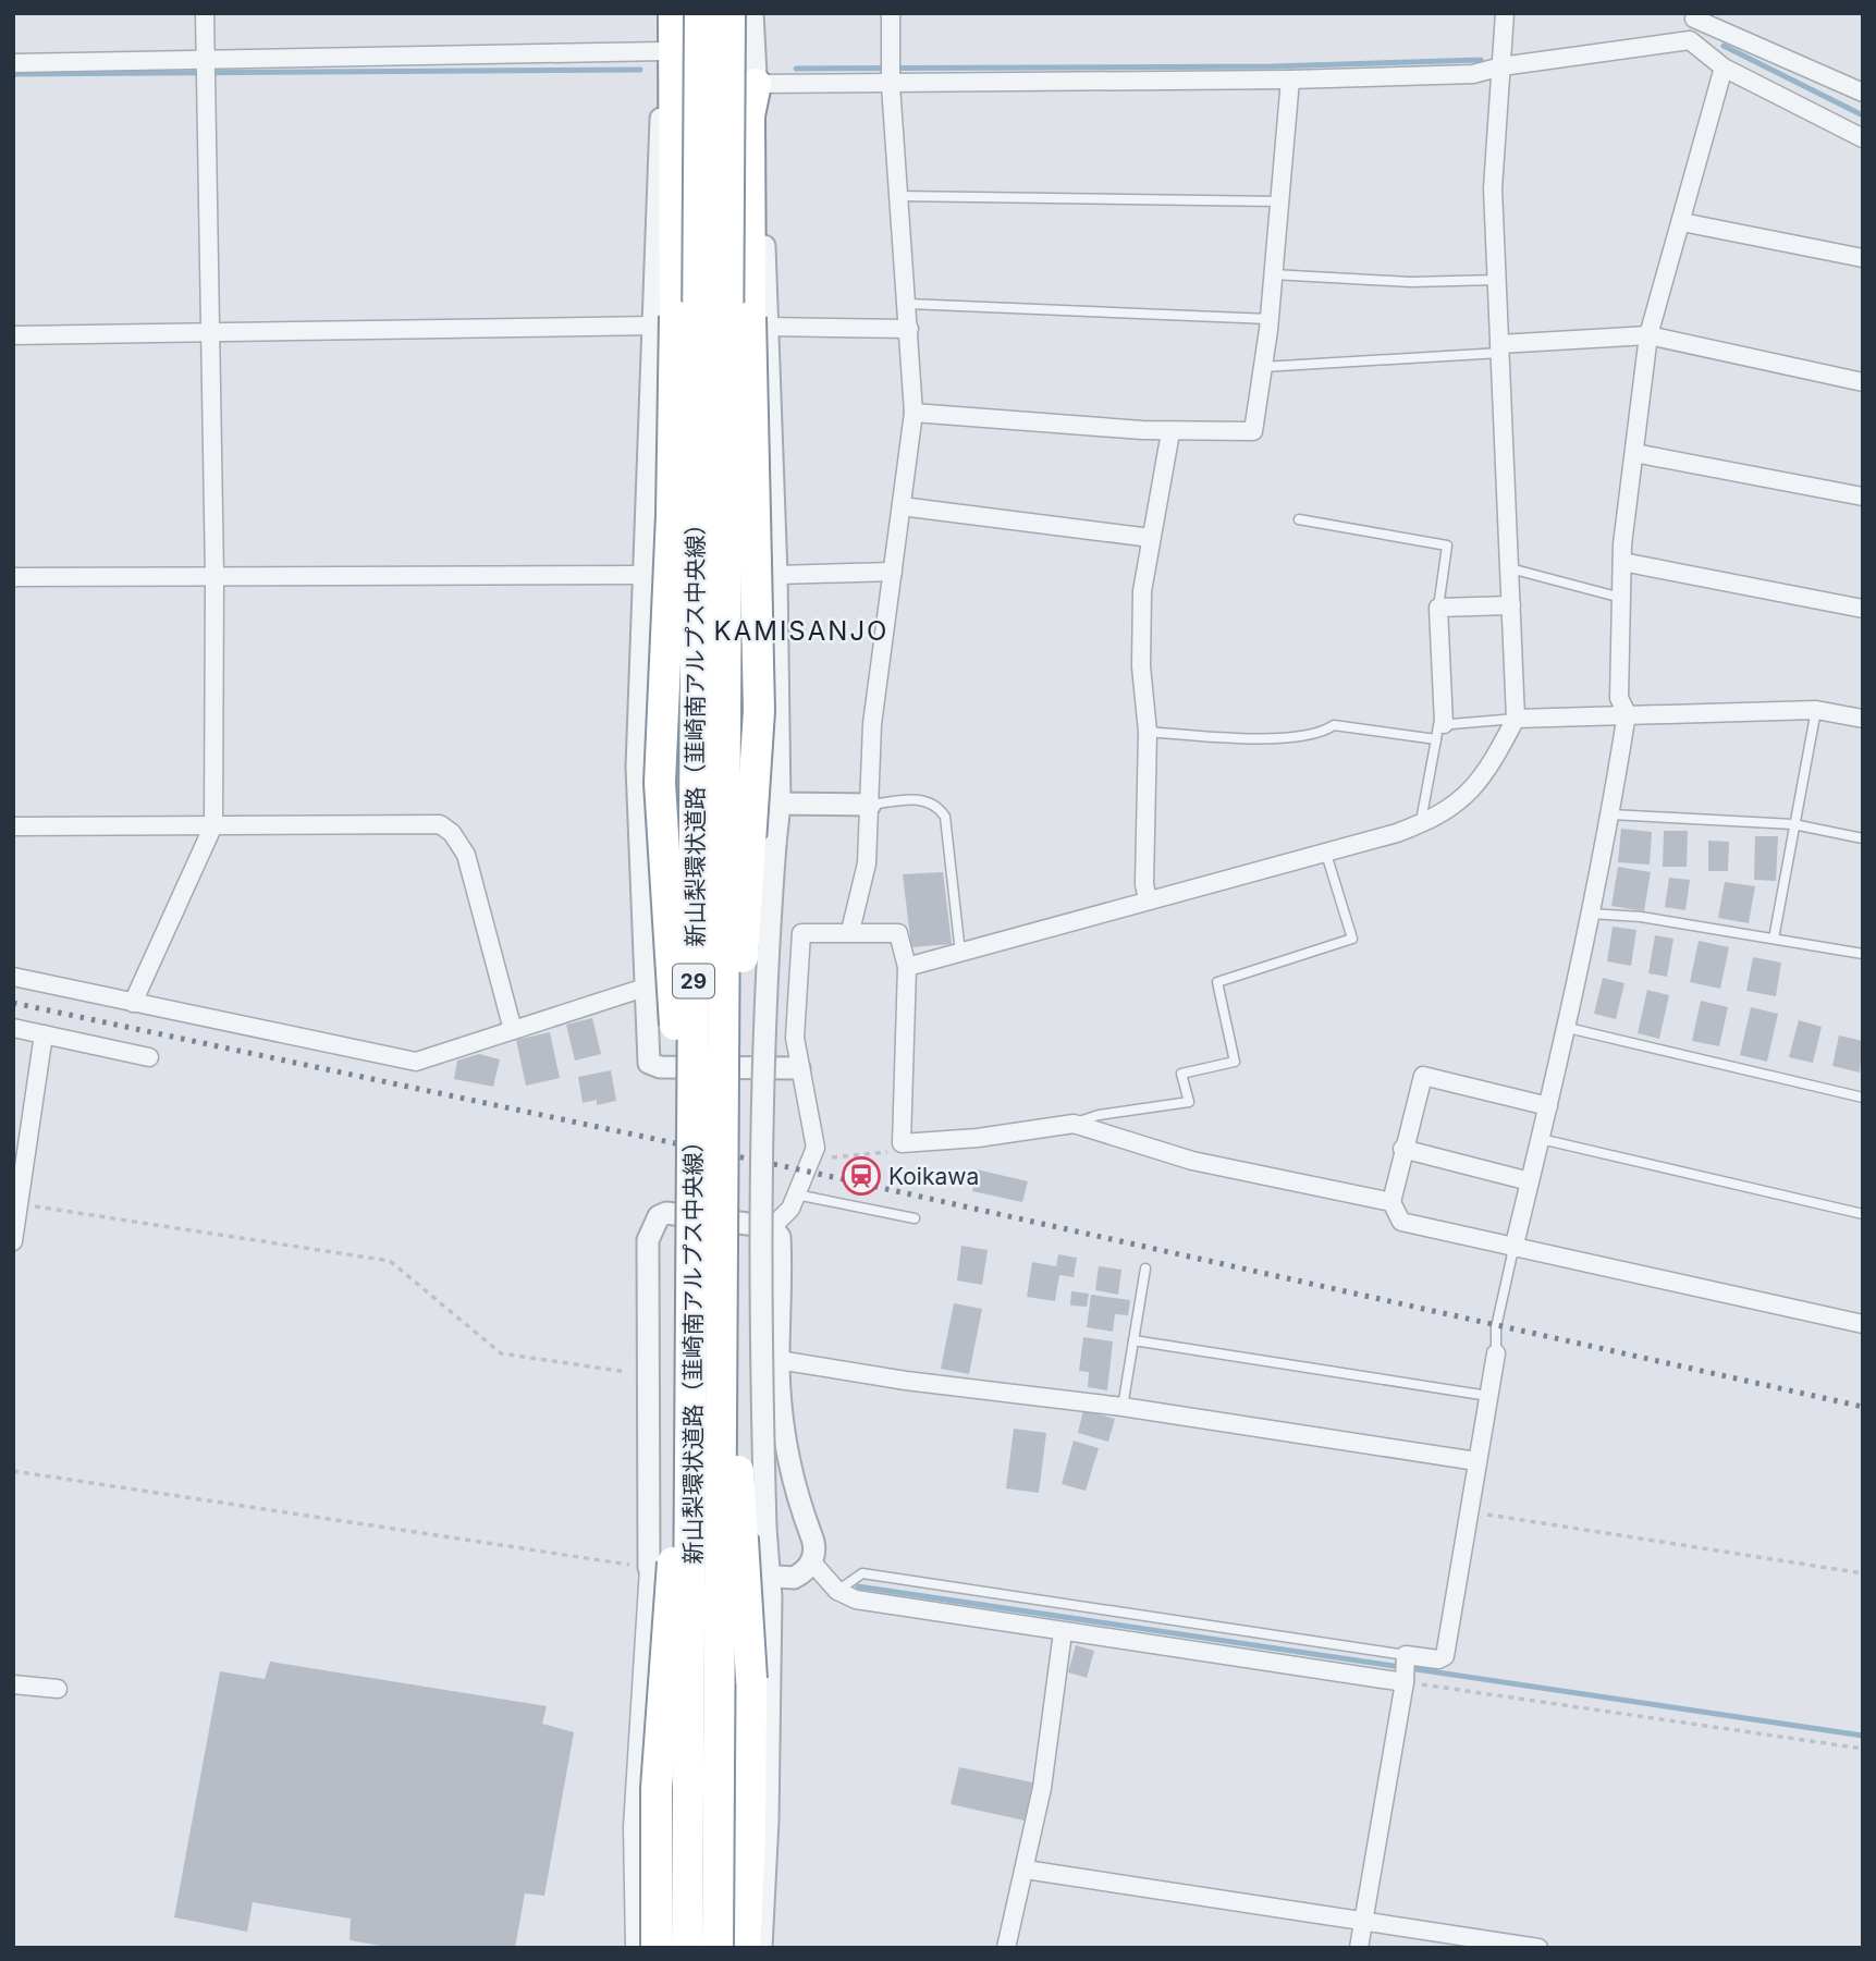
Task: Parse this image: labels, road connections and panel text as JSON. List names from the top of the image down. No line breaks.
{"streets":{"highway":["新山梨環状道路（韮崎南アルプス中央線）","29"]},"districts":["KAMISANJO"],"places":{"station":["Koikawa"]}}
